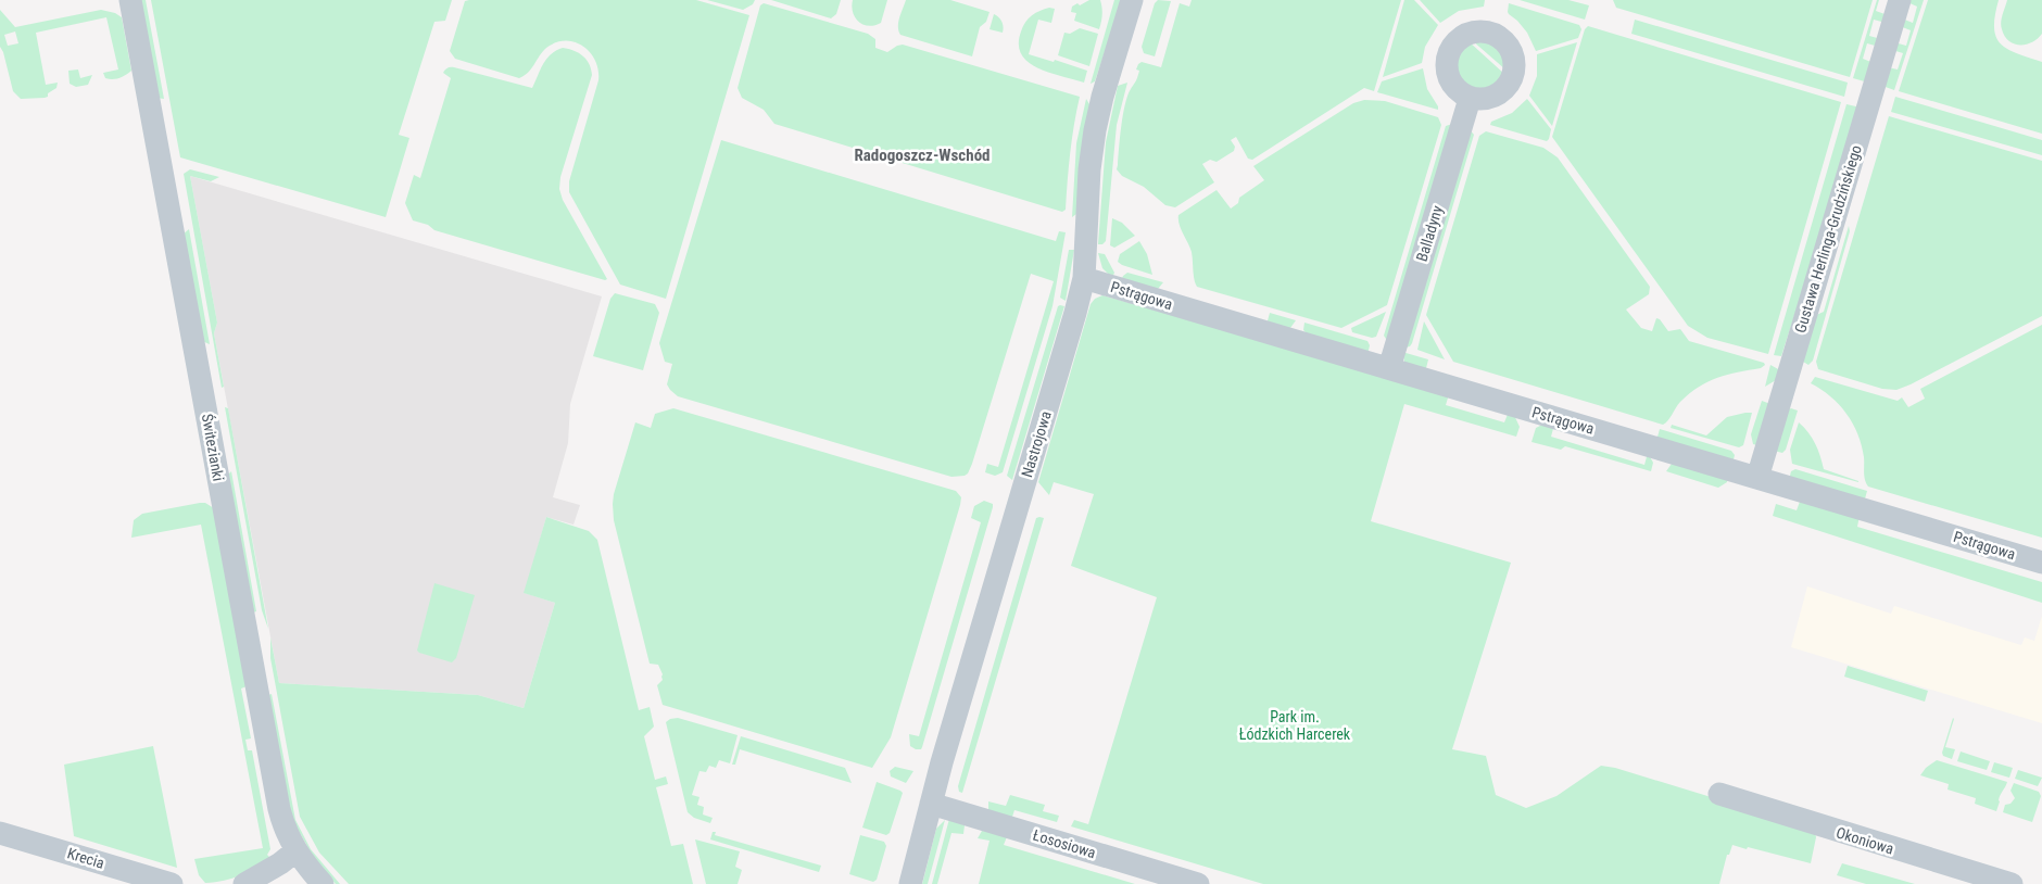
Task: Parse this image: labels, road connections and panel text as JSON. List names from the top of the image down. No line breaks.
{"streets":{"street":["Balladyny","Gustawa Herlinga-Grudzińskiego","Pstrągowa","Nastrojowa","Świtezianki","Okoniowa","Łososiowa","Krecia"]},"crossings":[["Balladyny","Pstrągowa"],["Gustawa Herlinga-Grudzińskiego","Pstrągowa"],["Pstrągowa","Nastrojowa"],["Nastrojowa","Łososiowa"]],"districts":["Radogoszcz-Wschód"],"parks":["Park im. Łódzkich Harcerek"]}
